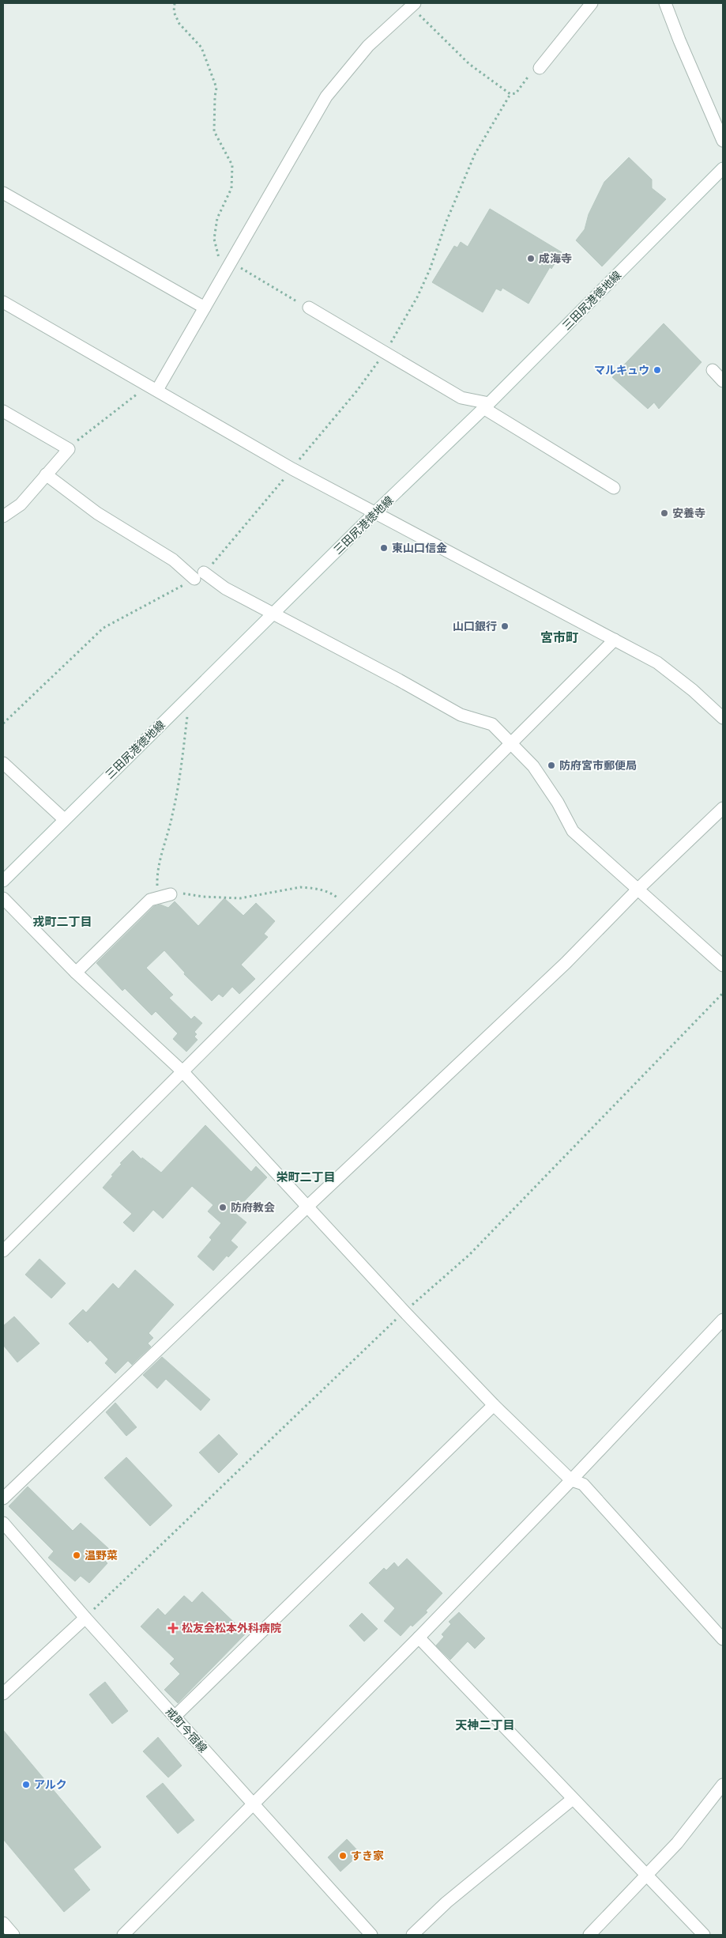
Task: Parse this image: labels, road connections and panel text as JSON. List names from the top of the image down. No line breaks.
{"streets":{"street":["三田尻港徳地線","戒町今宿線"]},"districts":["宮市町","戎町二丁目","栄町二丁目","天神二丁目"],"places":{"other":["成海寺","マルキュウ","安養寺","東山口信金","山口銀行","防府宮市郵便局","防府教会","温野菜","アルク","すき家"],"health":["松友会松本外科病院"]}}
